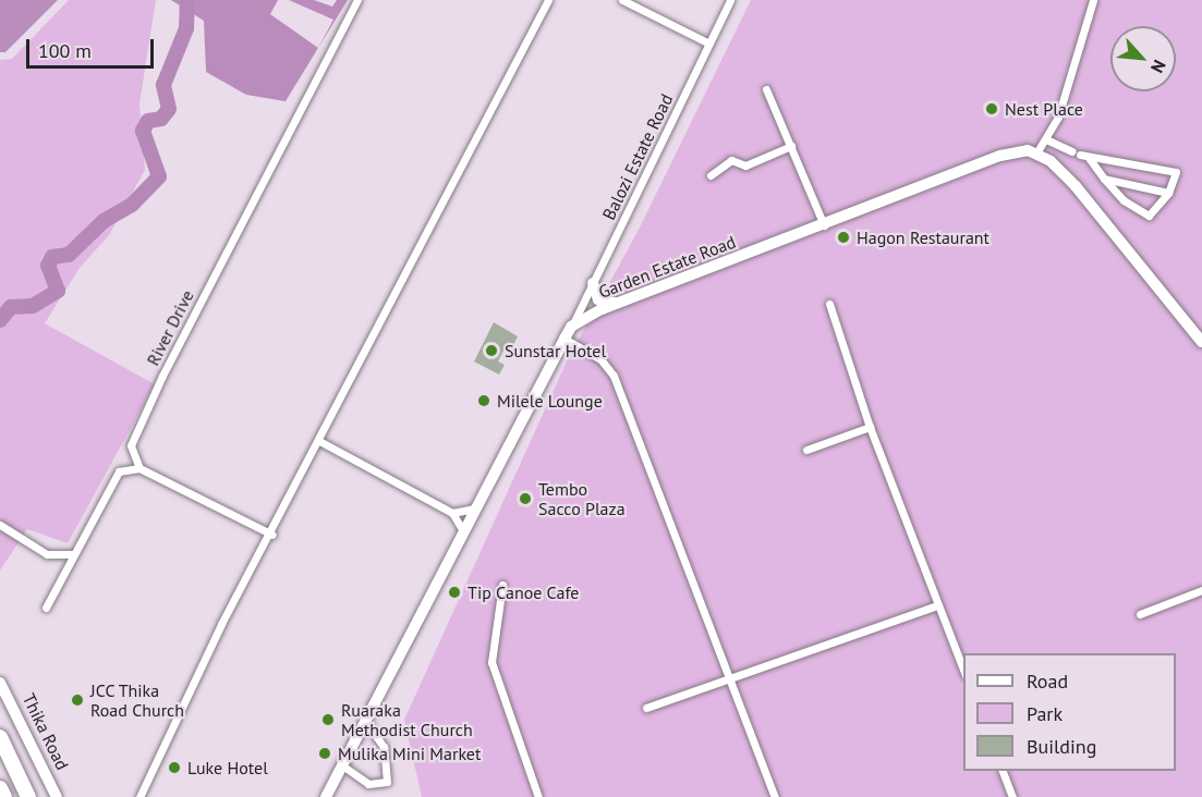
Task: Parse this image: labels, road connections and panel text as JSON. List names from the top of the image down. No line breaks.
{"streets":{"street":["Balozi Estate Road","Garden Estate Road","River Drive","Thika Road"]},"crossings":[["Balozi Estate Road","Garden Estate Road"]],"places":["Nest Place","Hagon Restaurant","Sunstar Hotel","Milele Lounge","Tembo Sacco Plaza","Tip Canoe Cafe","JCC Thika Road Church","Ruaraka Methodist Church","Mulika Mini Market","Luke Hotel"],"legend":["Road","Park","Building"],"scale_bar":"100 m","north":"bottom right"}
